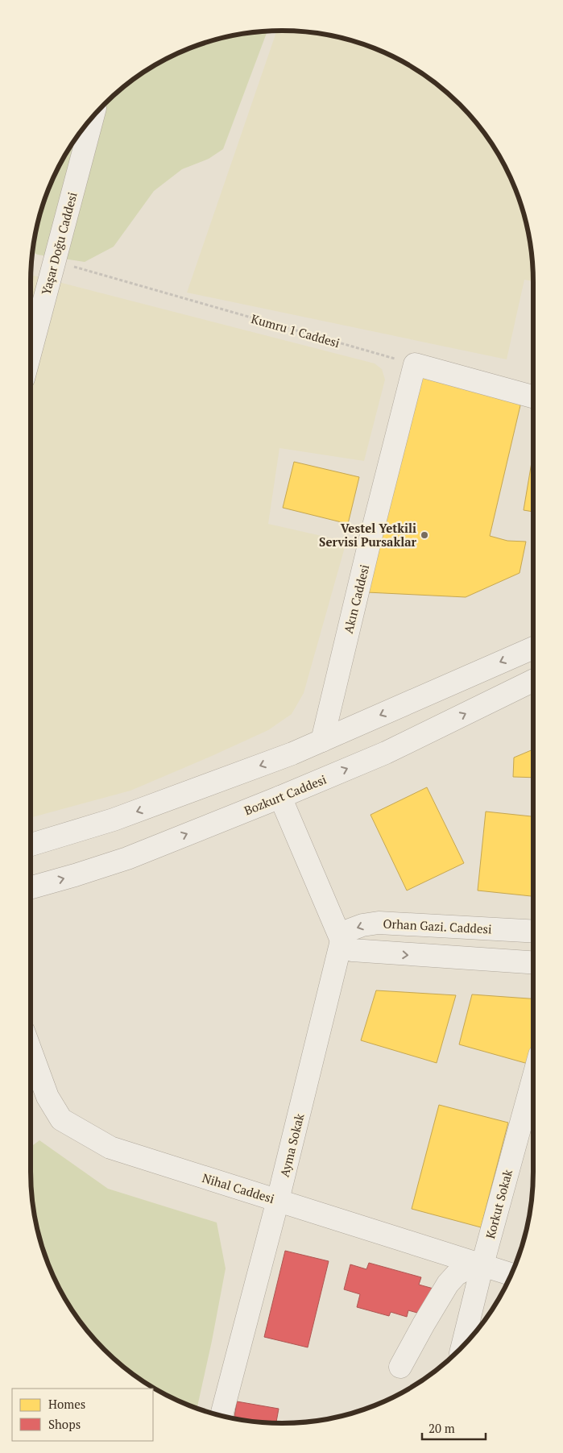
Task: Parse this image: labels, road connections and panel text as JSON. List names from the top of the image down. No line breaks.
{"streets":{"street":["Yaşar Doğu Caddesi","Akın Caddesi","Bozkurt Caddesi","Orhan Gazi. Caddesi","Ayma Sokak","Nihal Caddesi","Korkut Sokak"],"path":["Kumru 1 Caddesi"]},"crossings":[["Yaşar Doğu Caddesi","Kumru 1 Caddesi"],["Kumru 1 Caddesi","Akın Caddesi"],["Orhan Gazi. Caddesi","Ayma Sokak"],["Ayma Sokak","Nihal Caddesi"],["Nihal Caddesi","Korkut Sokak"]],"places":["Vestel Yetkili Servisi Pursaklar"],"legend":["Homes","Shops"],"scale_bar":"20 m"}
